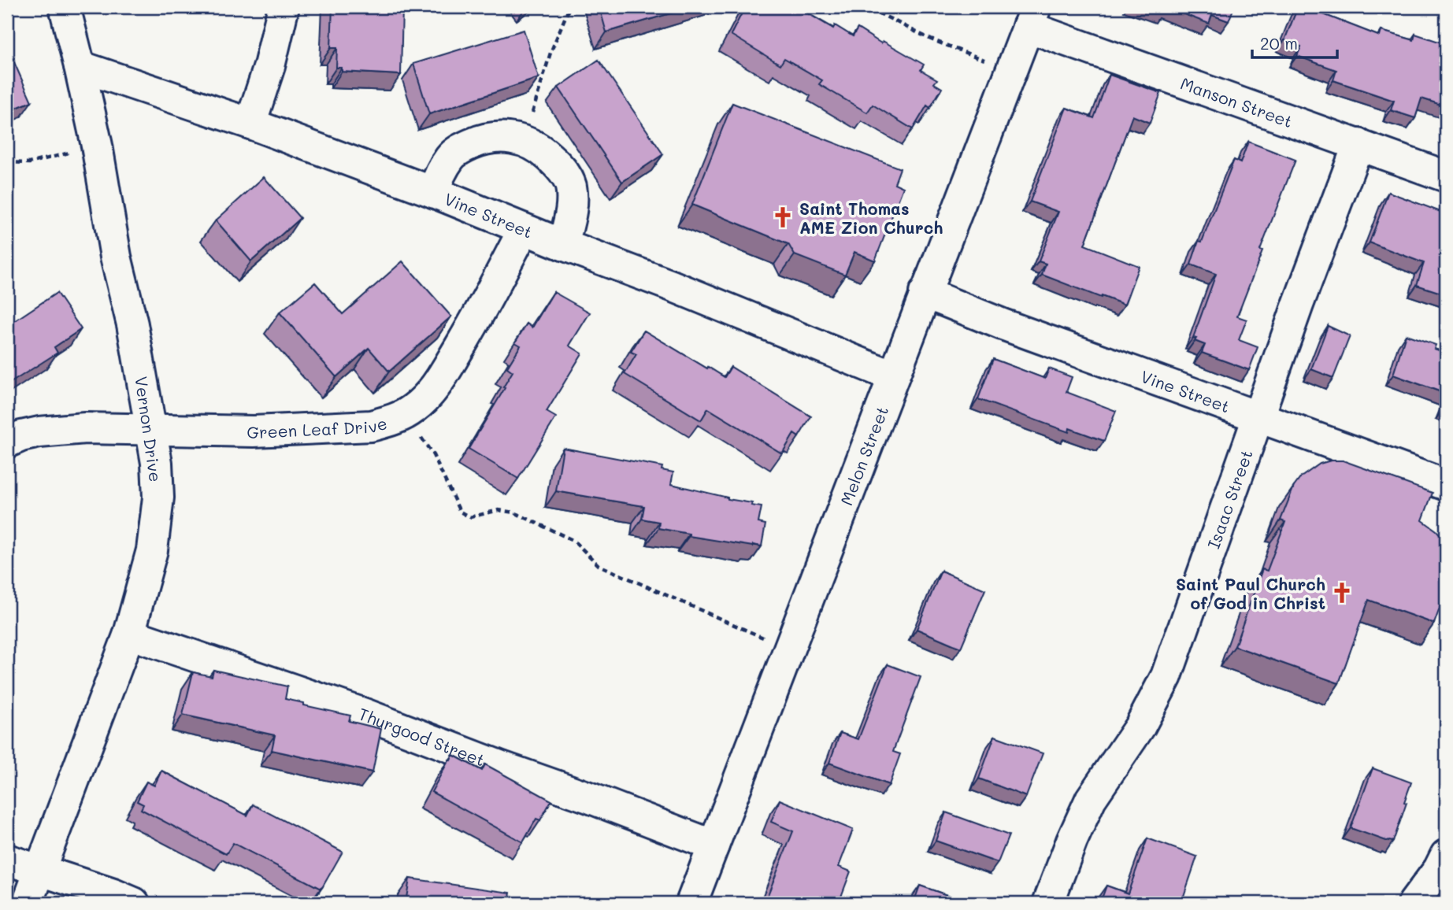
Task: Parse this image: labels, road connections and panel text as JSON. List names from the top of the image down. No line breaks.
{"streets":{"street":["Manson Street","Vine Street","Green Leaf Drive","Vernon Drive","Melon Street","Isaac Street","Thurgood Street"]},"crossings":[["Manson Street","Melon Street"],["Manson Street","Isaac Street"],["Vine Street","Green Leaf Drive"],["Vine Street","Vernon Drive"],["Vine Street","Melon Street"],["Vine Street","Isaac Street"],["Green Leaf Drive","Vernon Drive"],["Vernon Drive","Thurgood Street"],["Melon Street","Thurgood Street"]],"places":{"church":["Saint Thomas AME Zion Church","Saint Paul Church of God in Christ"]},"scale_bar":"20 m"}
